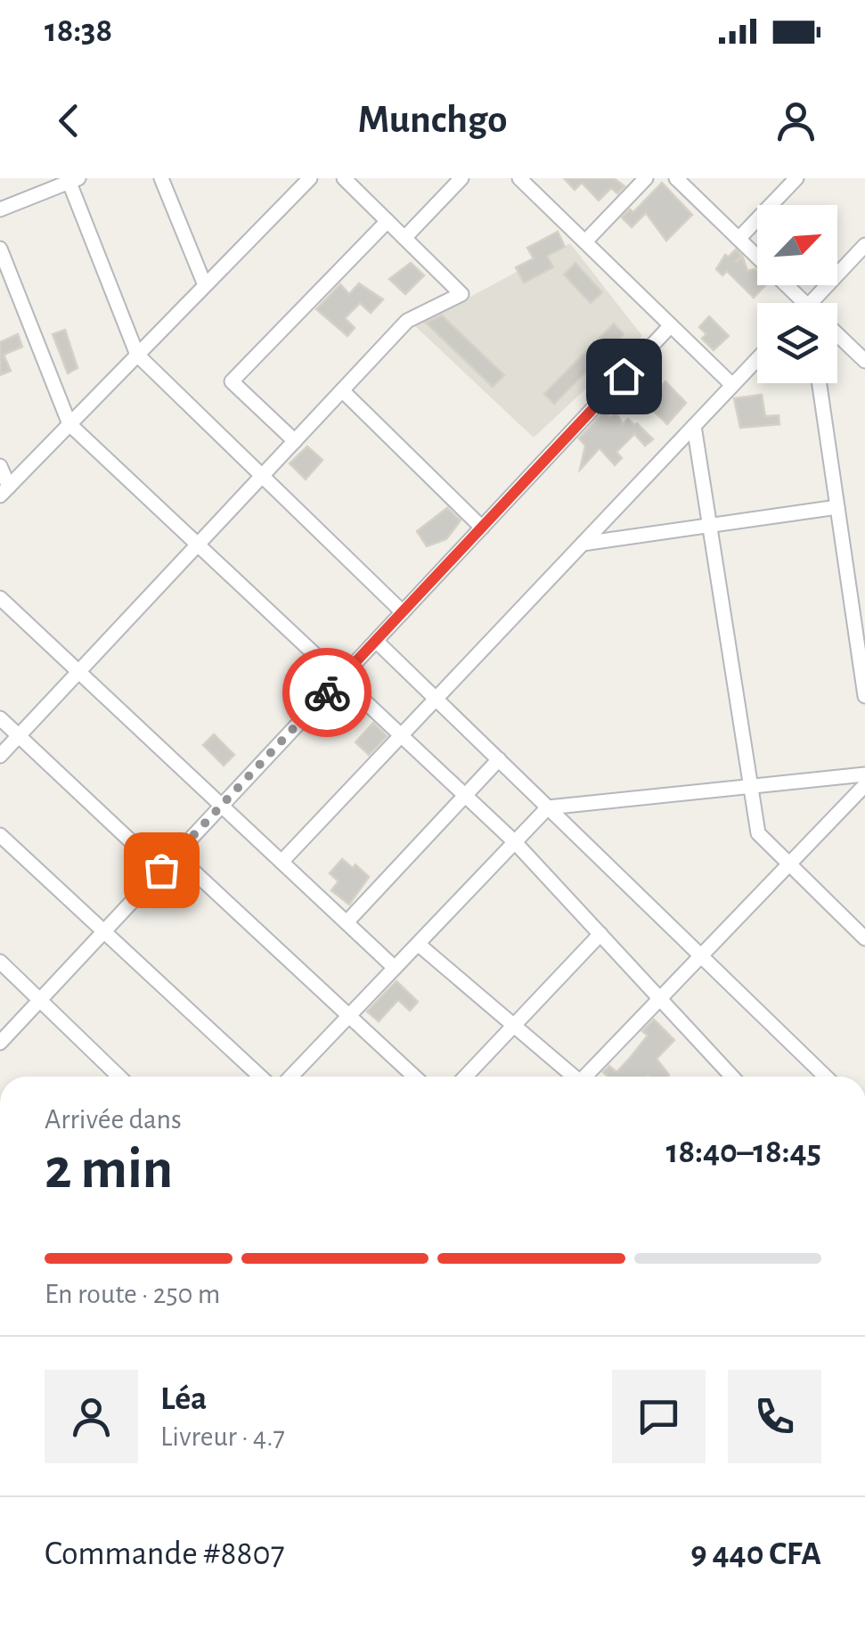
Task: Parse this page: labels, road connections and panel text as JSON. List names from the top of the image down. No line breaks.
{"north":"top right","page":{"status":"18:38","header":"Munchgo","heading":["2 min","Arrivée dans","18:40–18:45"],"panel":["Léa","Livreur · 4.7","Commande #8807","9 440 CFA"],"bar":"En route · 250 m"}}
